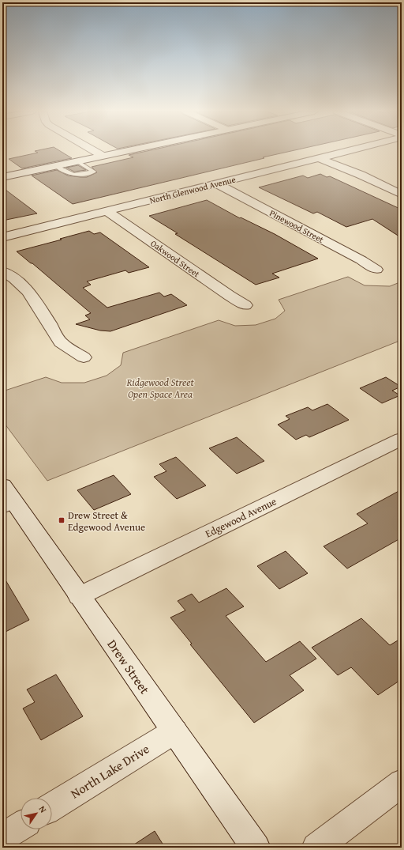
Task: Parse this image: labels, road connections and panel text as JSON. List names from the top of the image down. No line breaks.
{"streets":{"street":["North Glenwood Avenue","Pinewood Street","Oakwood Street","Edgewood Avenue","Drew Street","North Lake Drive"]},"crossings":[["North Glenwood Avenue","Pinewood Street"],["North Glenwood Avenue","Oakwood Street"],["Edgewood Avenue","Drew Street"],["Drew Street","North Lake Drive"]],"parks":["Ridgewood Street Open Space Area"],"places":{"transit":["Drew Street & Edgewood Avenue"]},"north":"top right"}
